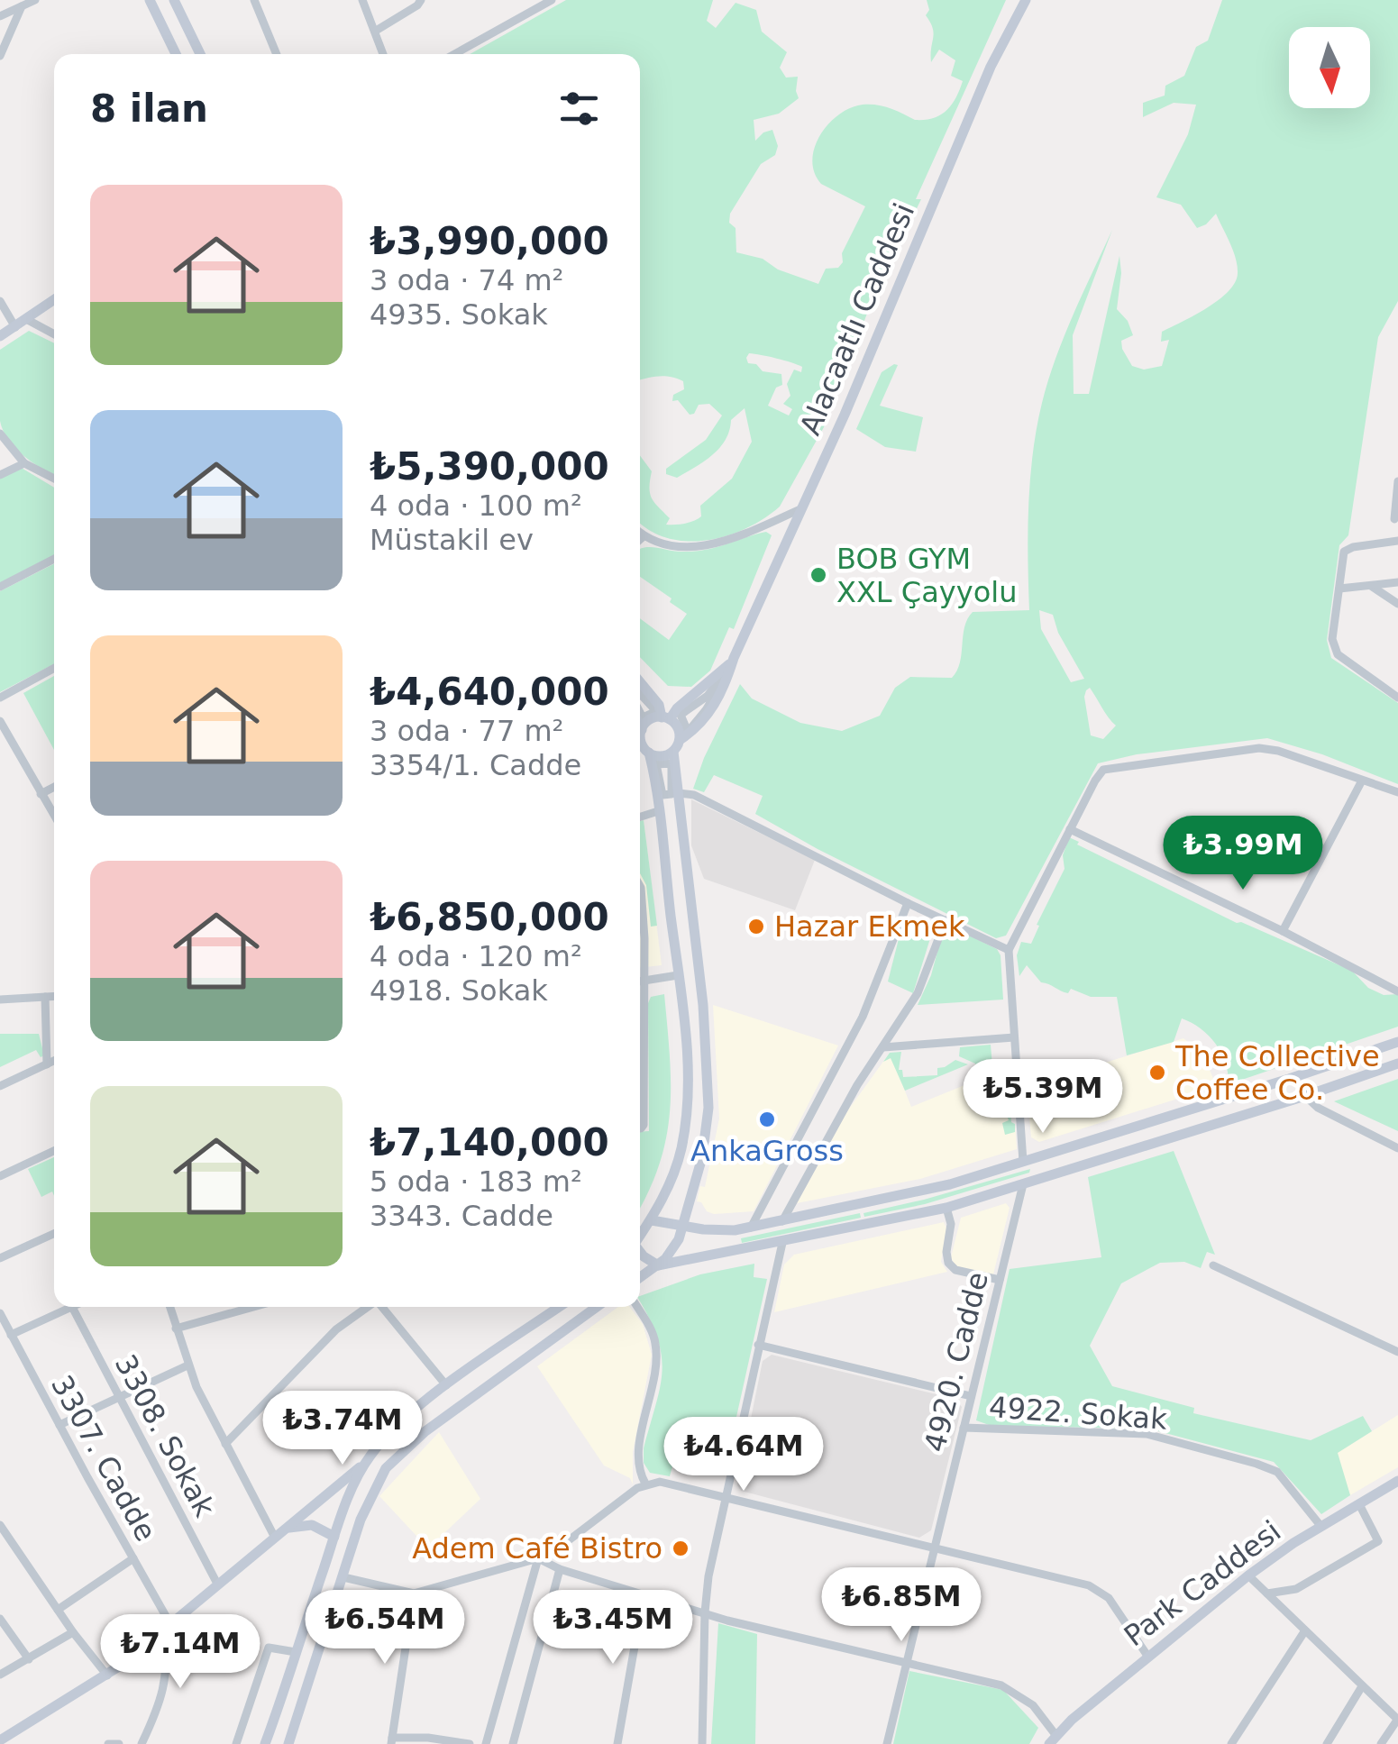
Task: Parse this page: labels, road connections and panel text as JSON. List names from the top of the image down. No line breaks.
{"streets":{"main road":["Alacaatlı Caddesi","Park Caddesi"],"street":["4920. Cadde","4922. Sokak","3308. Sokak","3307. Cadde"]},"crossings":[["4920. Cadde","4922. Sokak"],["4922. Sokak","Park Caddesi"]],"places":["BOB GYM XXL Çayyolu","Hazar Ekmek","The Collective Coffee Co.","AnkaGross","Adem Café Bistro"],"north":"bottom","page":{"heading":"8 ilan","list":[{"name":"₺3,990,000","note":"3 oda · 74 m² · 4935. Sokak"},{"name":"₺5,390,000","note":"4 oda · 100 m² · Müstakil ev"},{"name":"₺4,640,000","note":"3 oda · 77 m² · 3354/1. Cadde"},{"name":"₺6,850,000","note":"4 oda · 120 m² · 4918. Sokak"},{"name":"₺7,140,000","note":"5 oda · 183 m² · 3343. Cadde"}],"price":["₺3.99M","₺5.39M","₺3.74M","₺4.64M","₺6.85M","₺6.54M","₺3.45M","₺7.14M"]}}
